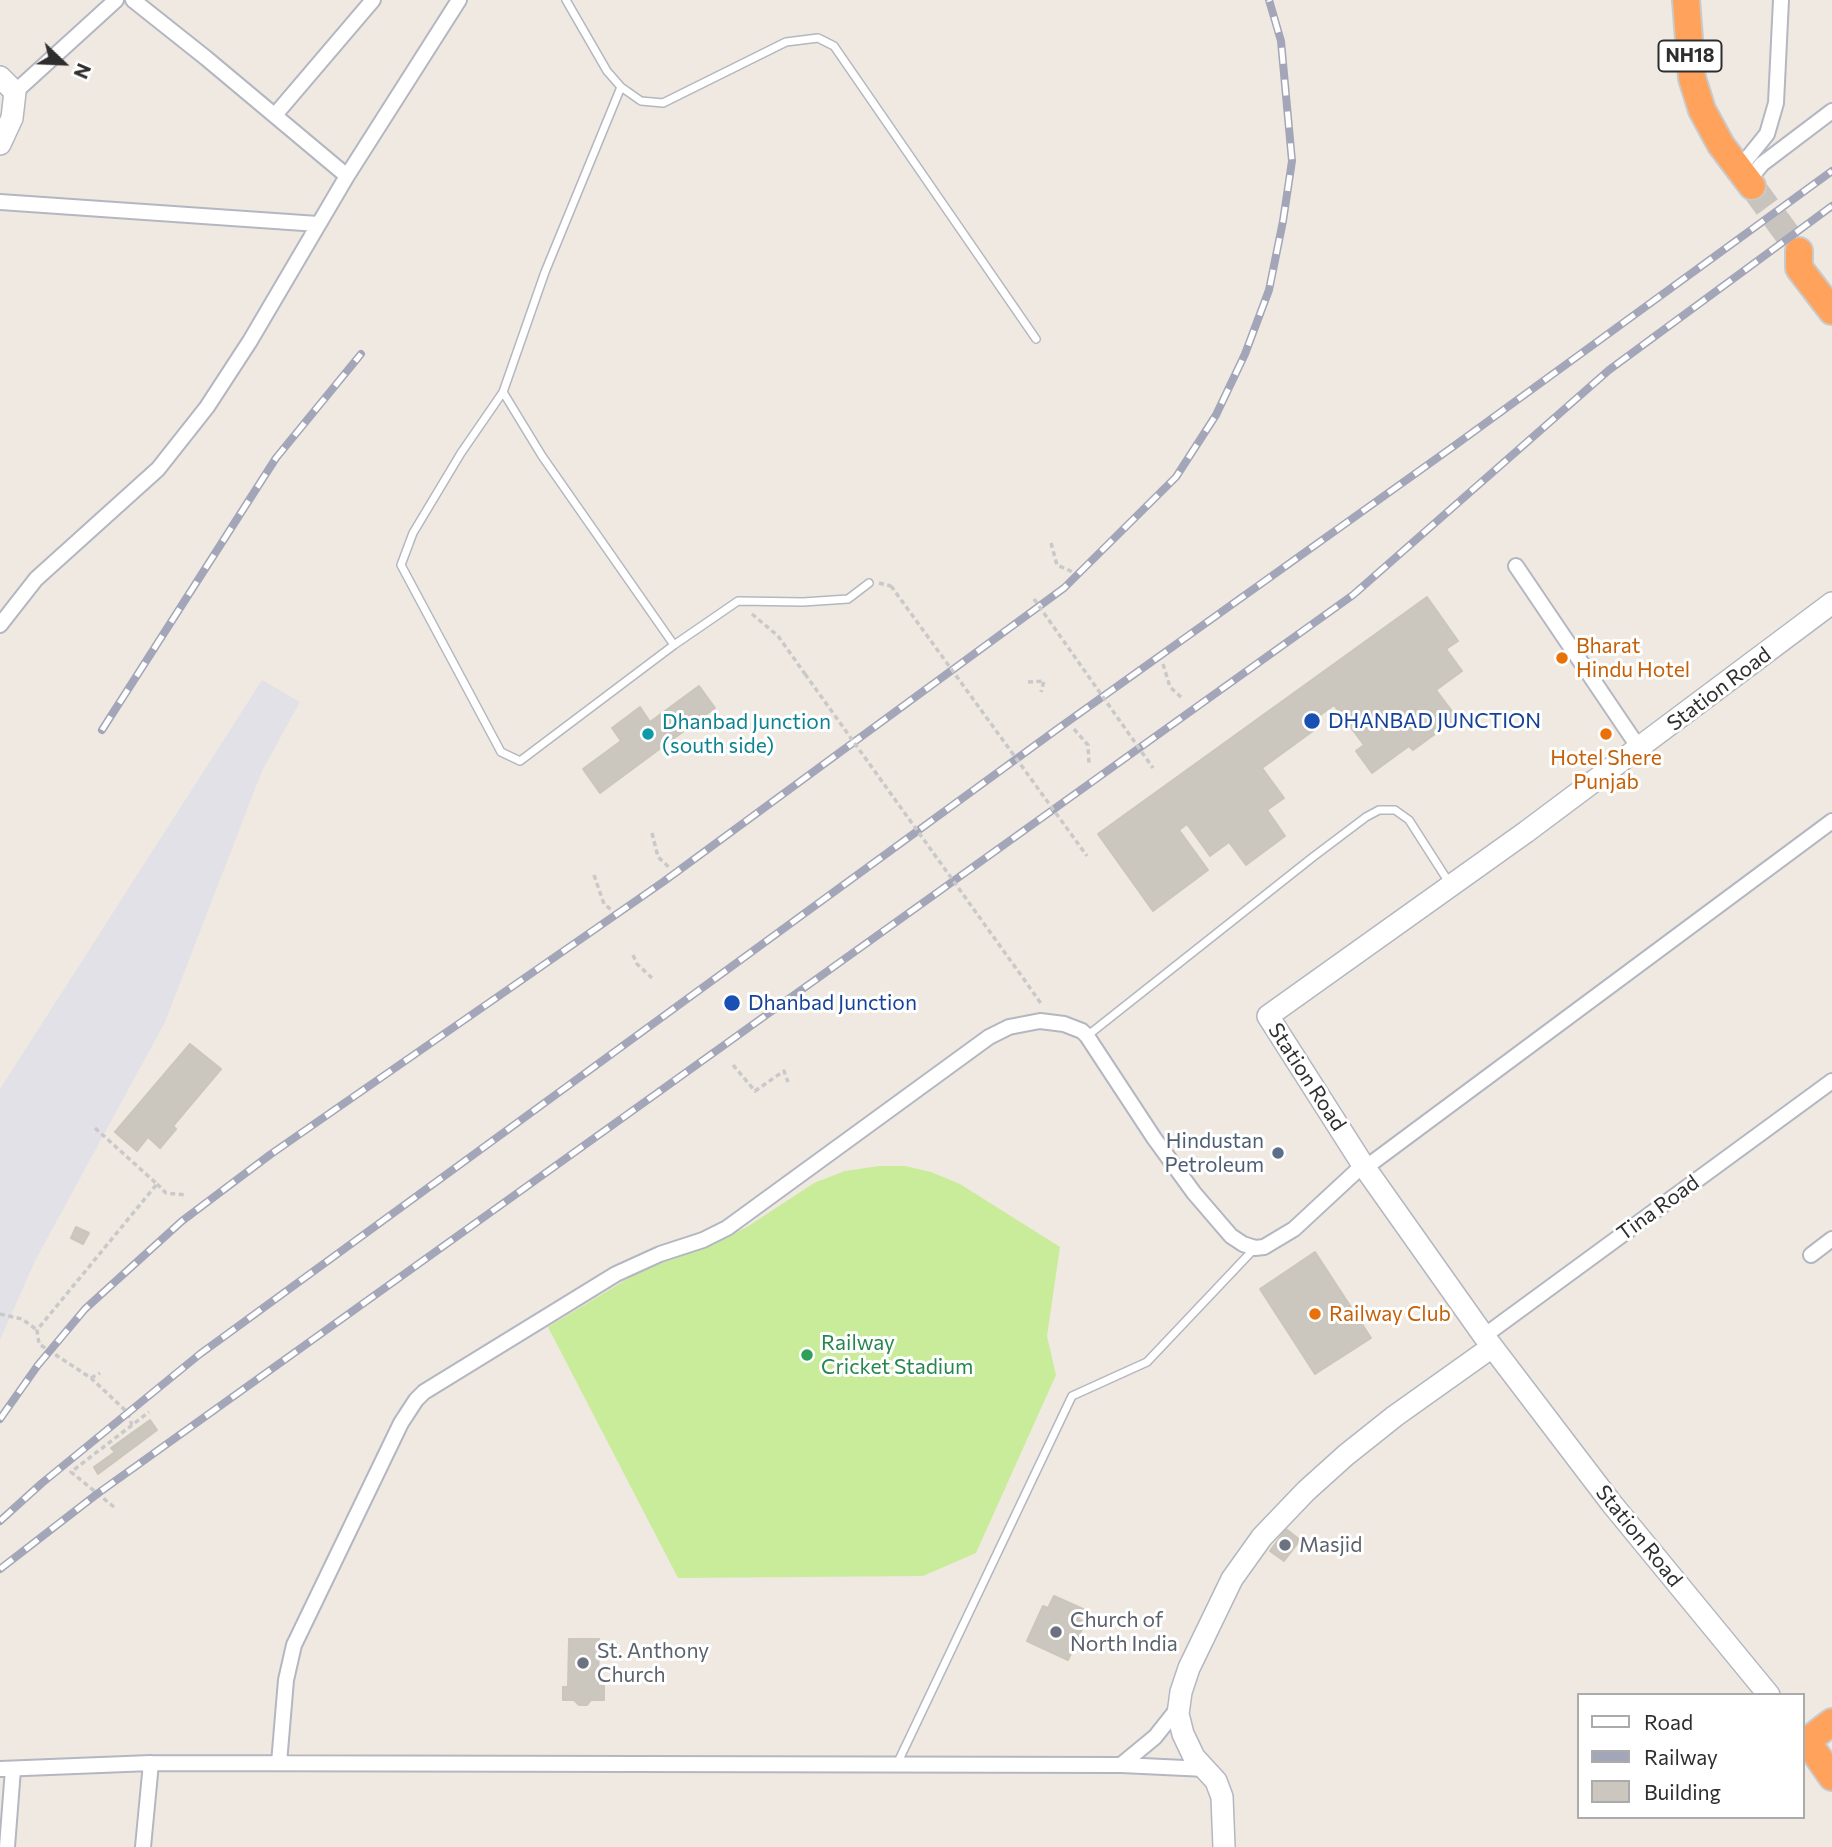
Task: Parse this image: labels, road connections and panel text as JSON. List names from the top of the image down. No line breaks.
{"streets":{"highway":["NH18"],"street":["Station Road","Tina Road"]},"crossings":[["Station Road","Tina Road"]],"places":["Bharat Hindu Hotel","DHANBAD JUNCTION","Dhanbad Junction (south side)","Hotel Shere Punjab","Dhanbad Junction","Hindustan Petroleum","Railway Club","Railway Cricket Stadium","Masjid","Church of North India","St. Anthony Church"],"legend":["Road","Railway","Building"],"north":"bottom right"}
